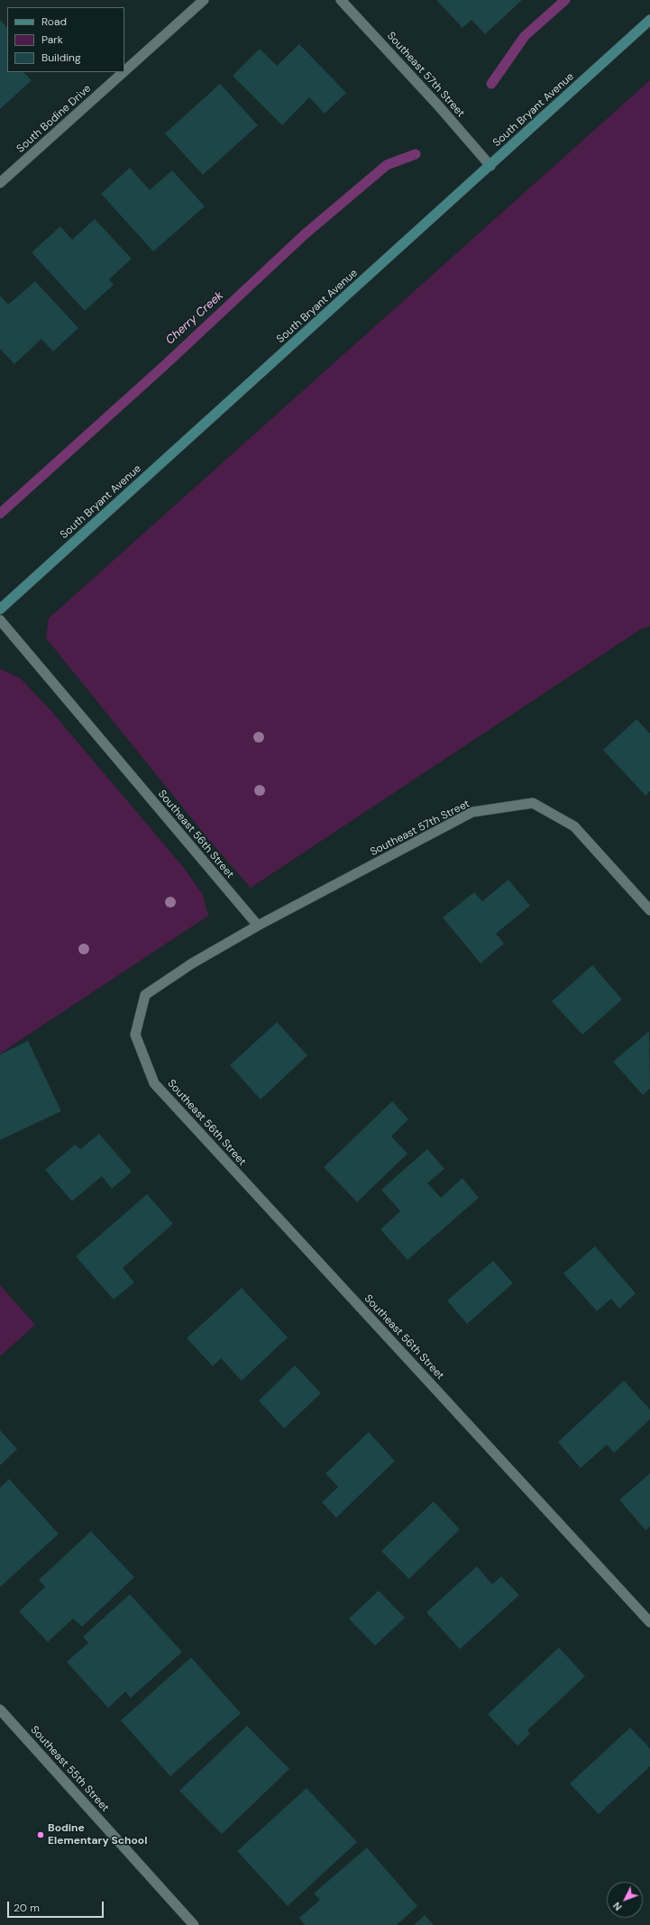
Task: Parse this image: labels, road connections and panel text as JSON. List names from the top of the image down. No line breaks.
{"streets":{"main road":["South Bryant Avenue"],"street":["Southeast 57th Street","South Bodine Drive","Southeast 56th Street","Southeast 55th Street"]},"crossings":[["Southeast 57th Street","South Bryant Avenue"],["Southeast 57th Street","Southeast 56th Street"]],"water":["Cherry Creek"],"places":["Bodine Elementary School"],"legend":["Road","Park","Building"],"scale_bar":"20 m","north":"bottom left"}
